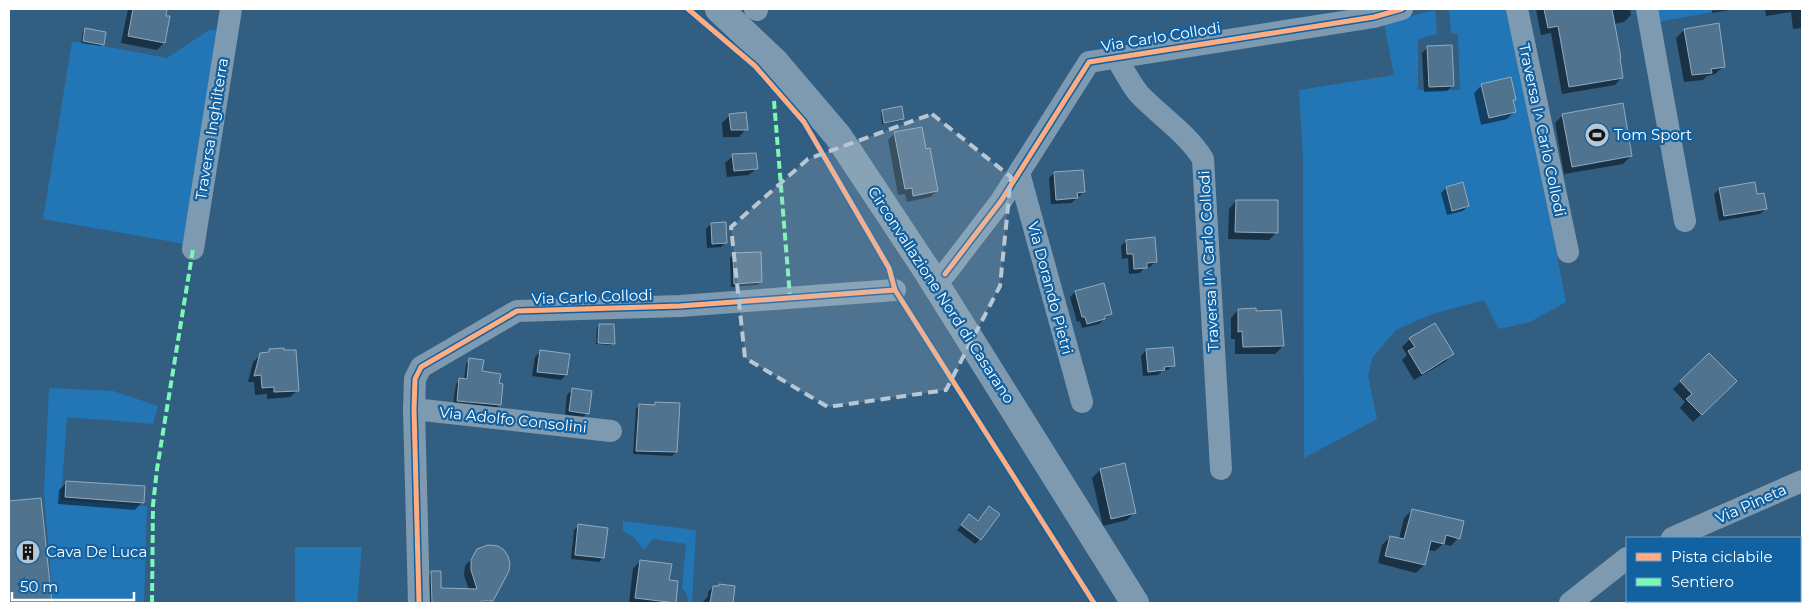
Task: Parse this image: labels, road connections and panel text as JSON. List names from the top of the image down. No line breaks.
{"streets":{"main road":["Circonvallazione Nord di Casarano"],"street":["Via Carlo Collodi","Traversa Inghilterra","Traversa I^ Carlo Collodi","Traversa II^ Carlo Collodi","Via Dorando Pietri","Via Adolfo Consolini","Via Pineta"]},"crossings":[["Via Carlo Collodi","Traversa II^ Carlo Collodi"],["Via Carlo Collodi","Via Dorando Pietri"],["Via Carlo Collodi","Via Adolfo Consolini"]],"places":{"sports":["Tom Sport"],"building":["Cava De Luca"]},"legend":["Pista ciclabile","Sentiero"],"scale_bar":"50 m"}
